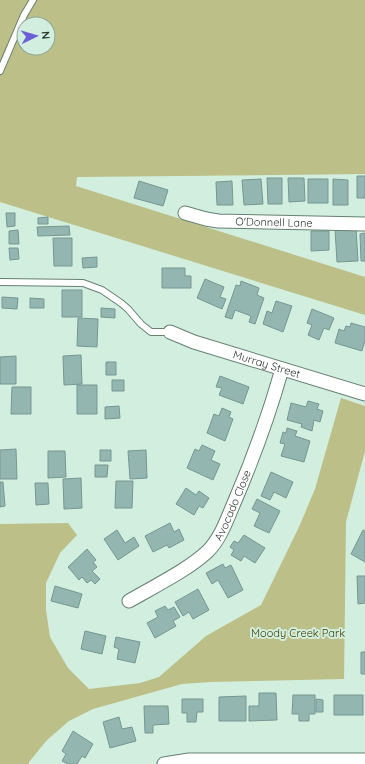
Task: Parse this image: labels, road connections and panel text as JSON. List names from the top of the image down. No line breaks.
{"streets":{"street":["O'Donnell Lane","Murray Street","Avocado Close"]},"crossings":[["Murray Street","Avocado Close"]],"parks":["Moody Creek Park"],"north":"right"}
